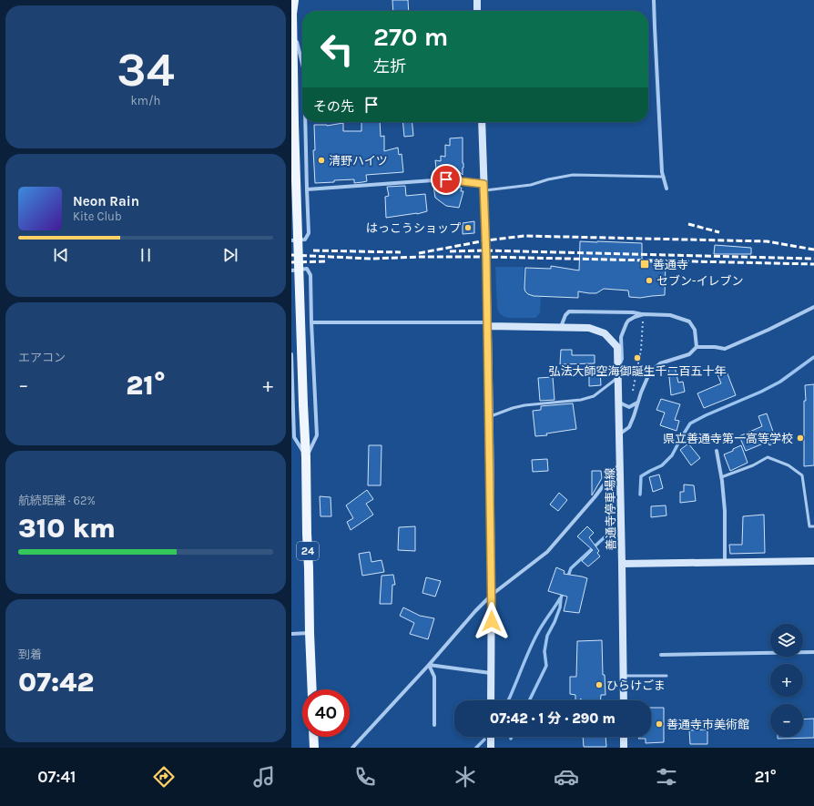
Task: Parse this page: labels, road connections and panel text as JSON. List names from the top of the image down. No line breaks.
{"streets":{"main road":["24"],"street":["善通寺停車場線"]},"places":{"other":["清野ハイツ","はっこうショップ","セブン-イレブン","弘法大師空海御誕生千二百五十年","県立善通寺第一高等学校","ひらけごま","善通寺市美術館"],"transit":["善通寺"]},"page":{"tile":[["34","km/h"],"エアコン",["航続距離 · 62%","310 km"],["到着","07:42"]],"turn":["270 m","左折"],"then":"その先","song":["Neon Rain","Kite Club"],"heat":["−","21°","+"],"map_buttons":["+","−"],"limit":"40","trip":"07:42 · 1 分 · 290 m","tabs":["07:41","21°"]}}
